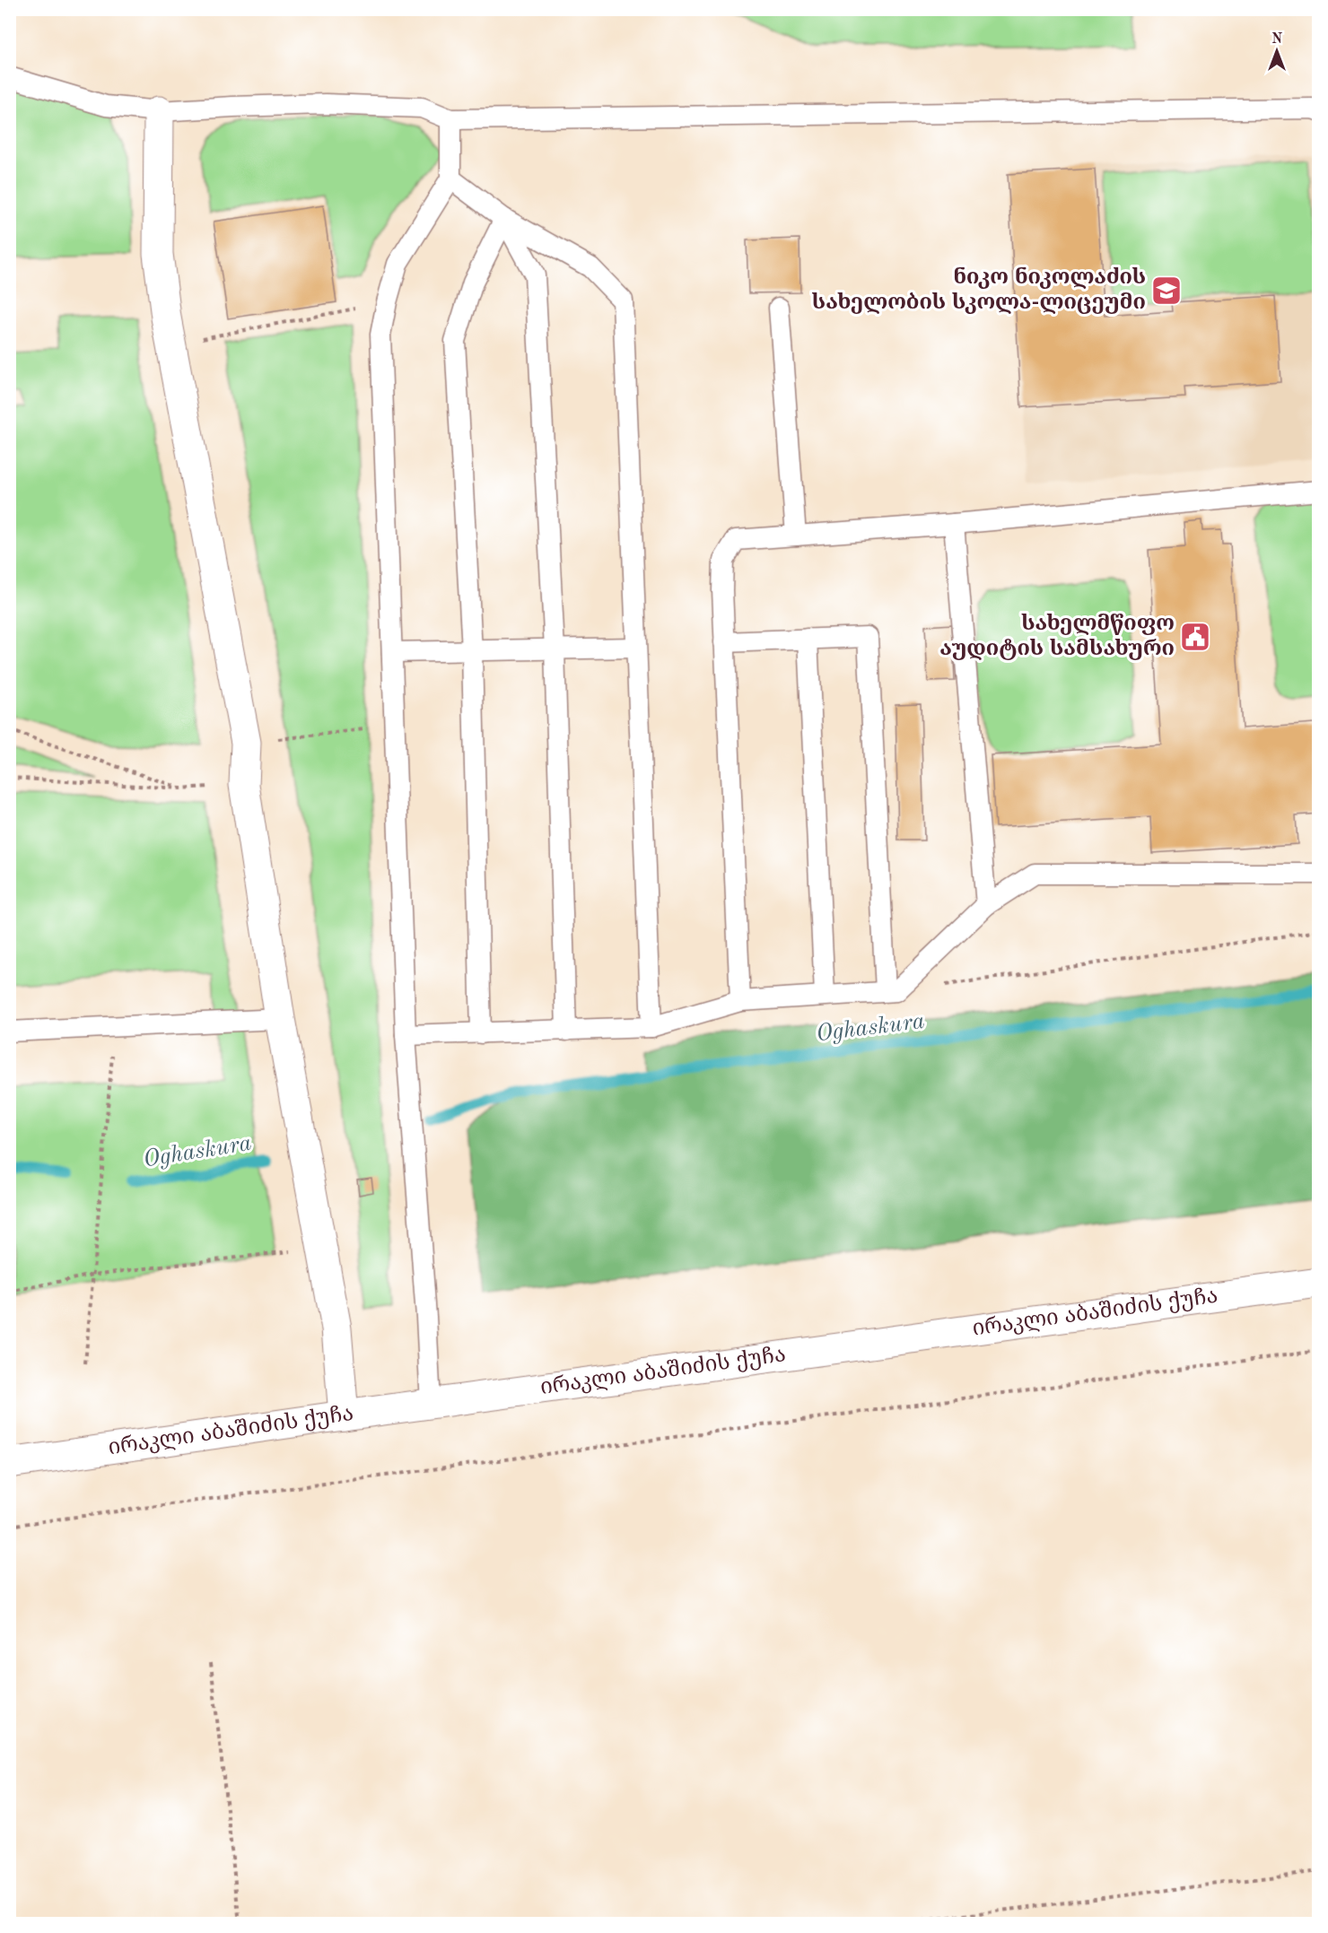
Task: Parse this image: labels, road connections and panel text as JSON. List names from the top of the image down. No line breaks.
{"streets":{"street":["ირაკლი აბაშიძის ქუჩა"]},"water":["Oghaskura"],"places":{"school or university":["ნიკო ნიკოლაძის სახელობის სკოლა-ლიცეუმი"],"public building":["სახელმწიფო აუდიტის სამსახური"]},"north":"top"}
